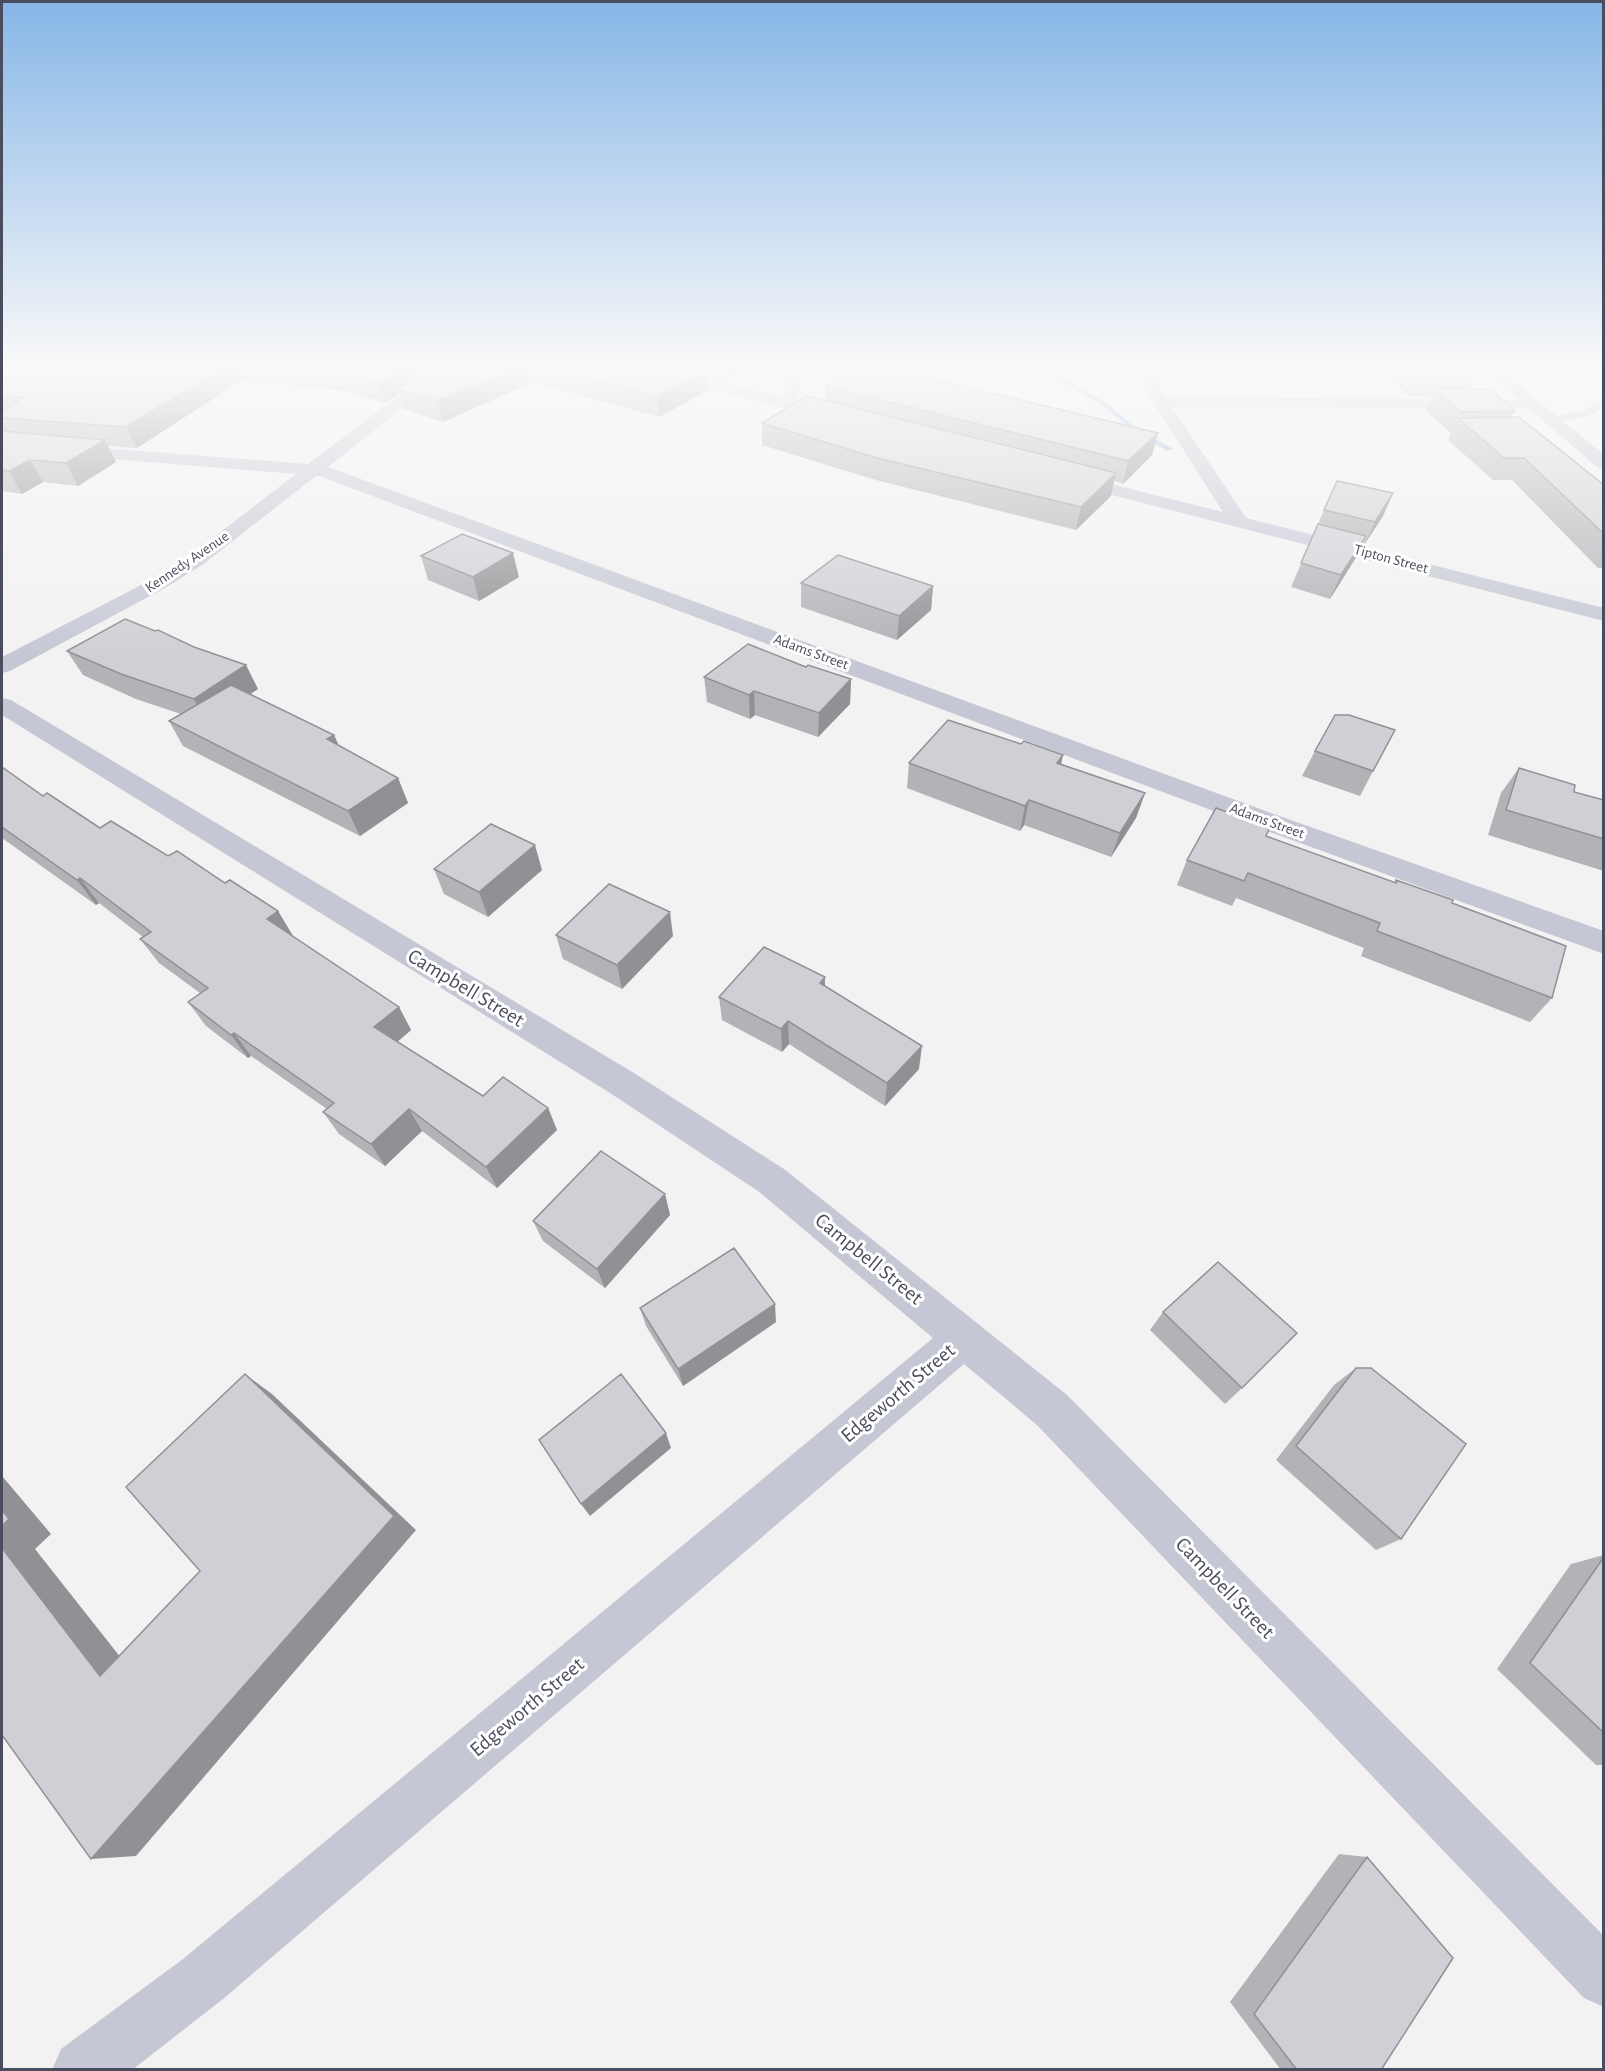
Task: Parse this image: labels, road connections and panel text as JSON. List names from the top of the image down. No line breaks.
{"streets":{"street":["Tipton Street","Kennedy Avenue","Adams Street","Campbell Street","Edgeworth Street"]},"crossings":[["Kennedy Avenue","Adams Street"],["Campbell Street","Edgeworth Street"]]}
